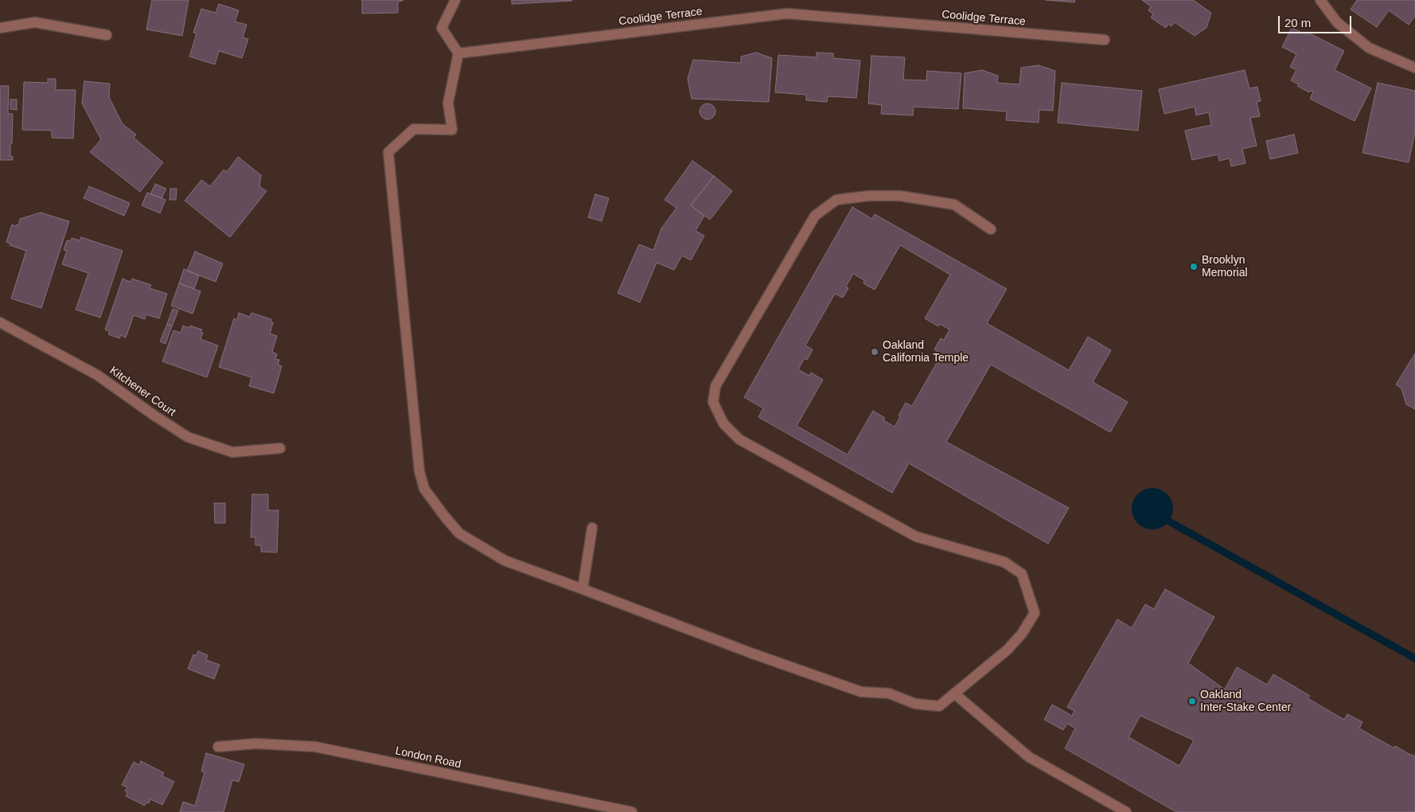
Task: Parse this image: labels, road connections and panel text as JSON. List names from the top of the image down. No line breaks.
{"streets":{"street":["Coolidge Terrace","Kitchener Court","London Road"]},"places":["Brooklyn Memorial","Oakland California Temple","Oakland Inter-Stake Center"],"scale_bar":"20 m"}
